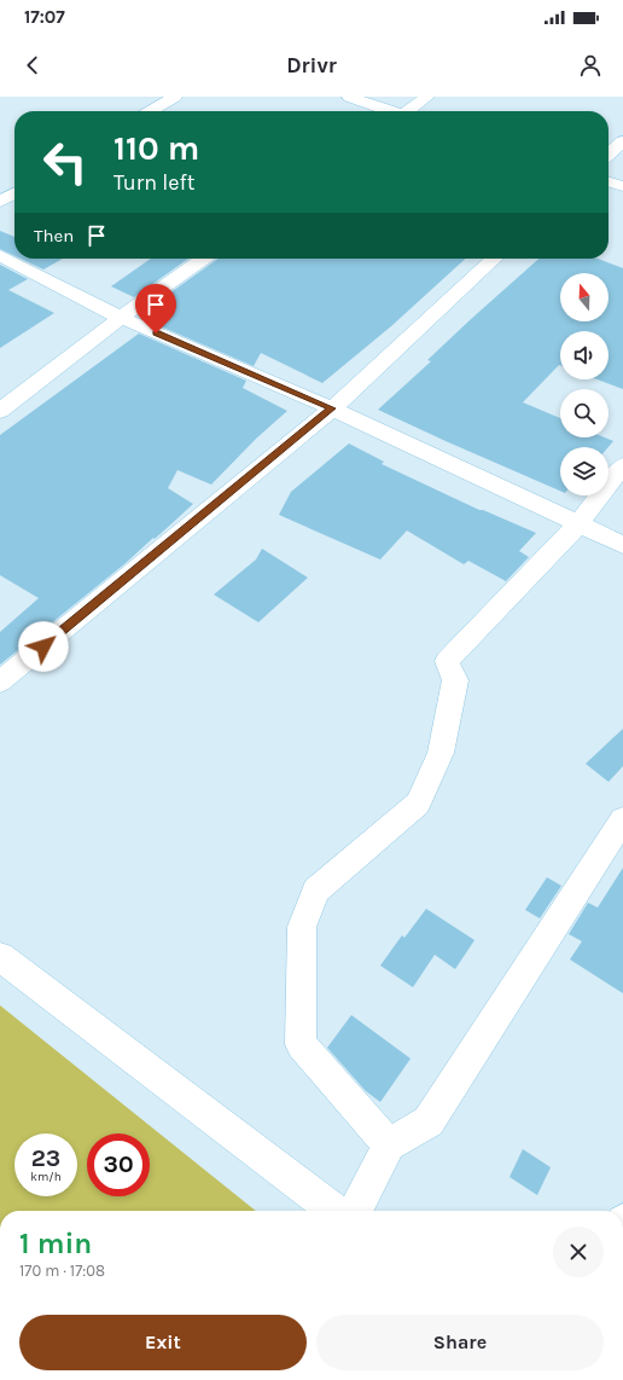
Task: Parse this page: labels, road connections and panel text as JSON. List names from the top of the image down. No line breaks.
{"north":"top","page":{"status":"17:07","header":"Drivr","turn":["110 m","Turn left"],"then":"Then","speed":"23 km/h","limit":"30","heading":["1 min","170 m · 17:08"],"buttons":["Exit","Share"]}}
